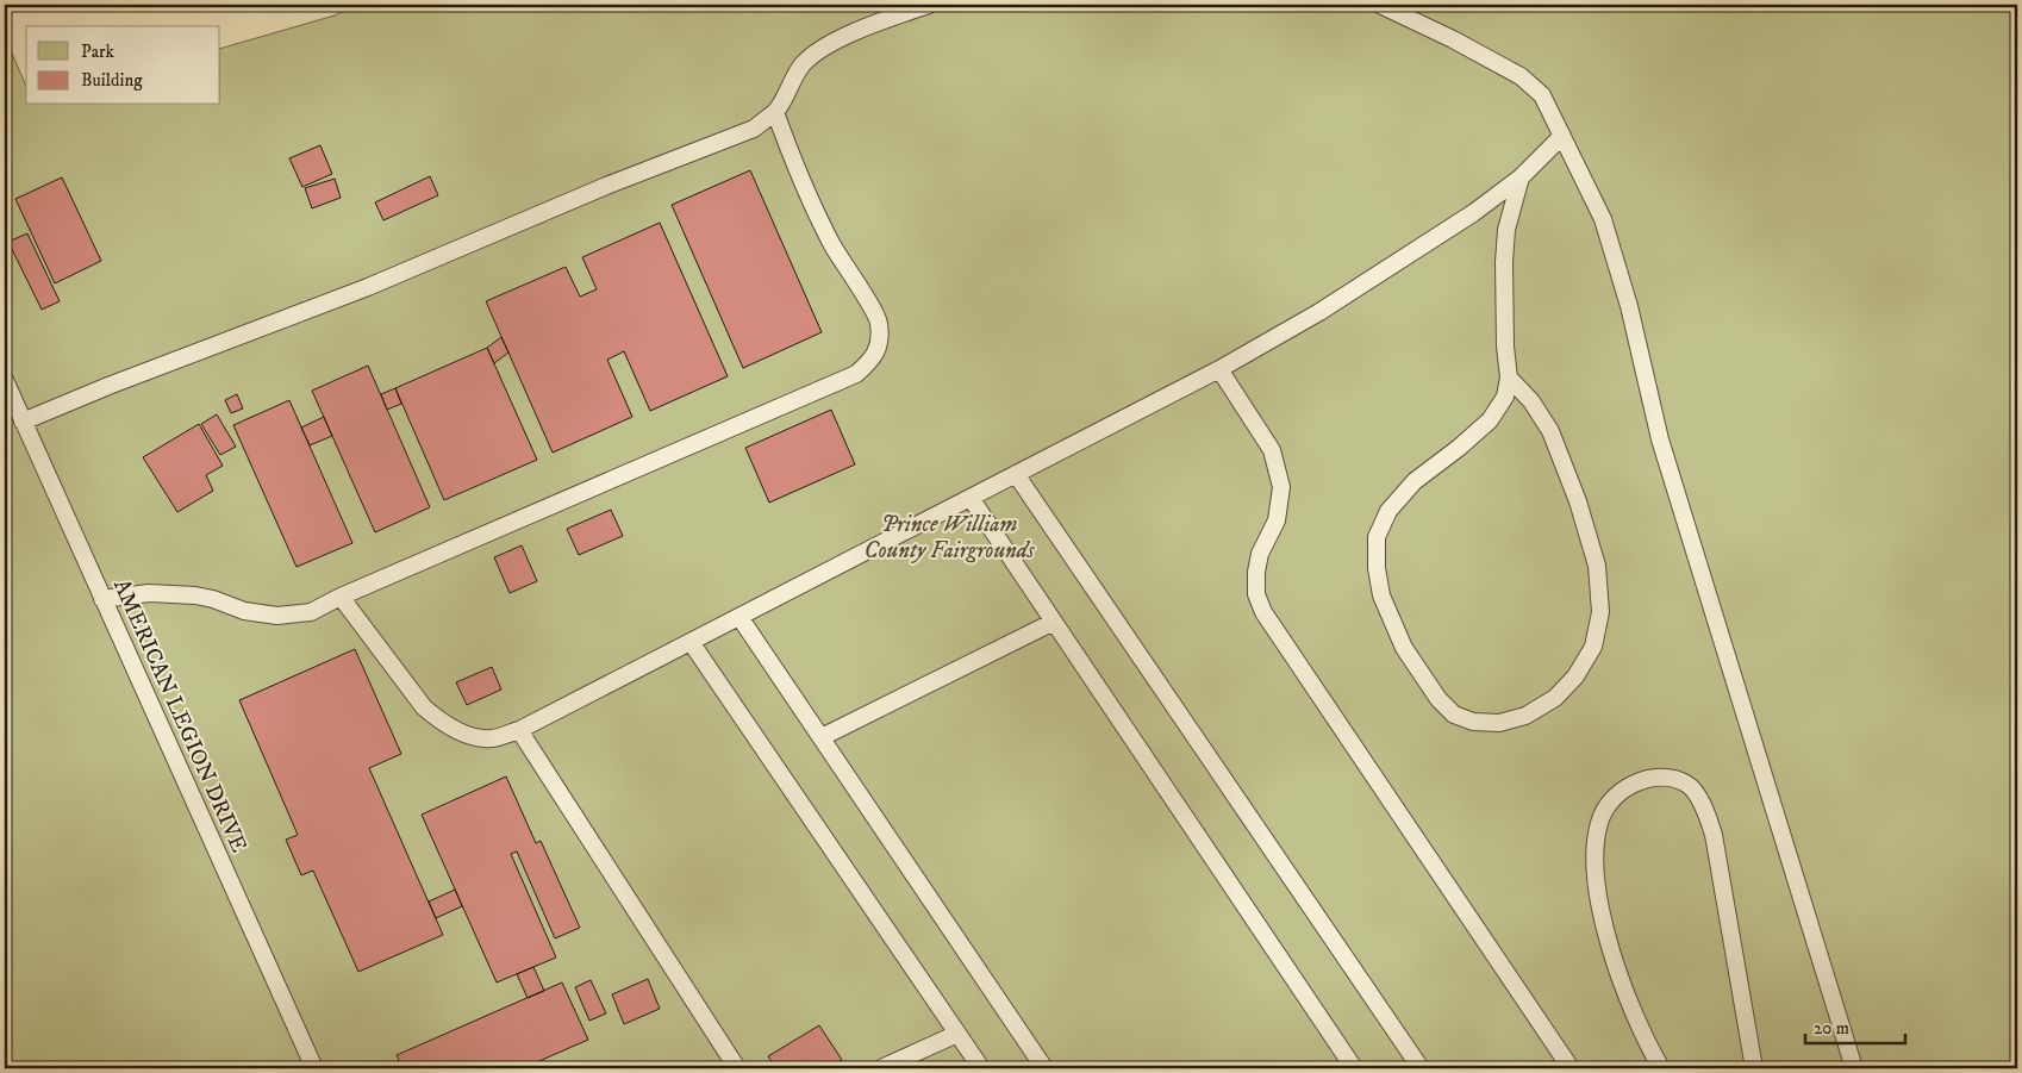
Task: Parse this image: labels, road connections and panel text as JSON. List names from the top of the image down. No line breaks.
{"streets":{"lane":["AMERICAN LEGION DRIVE"]},"parks":["Prince William County Fairgrounds"],"legend":["Park","Building"],"scale_bar":"20 m"}
